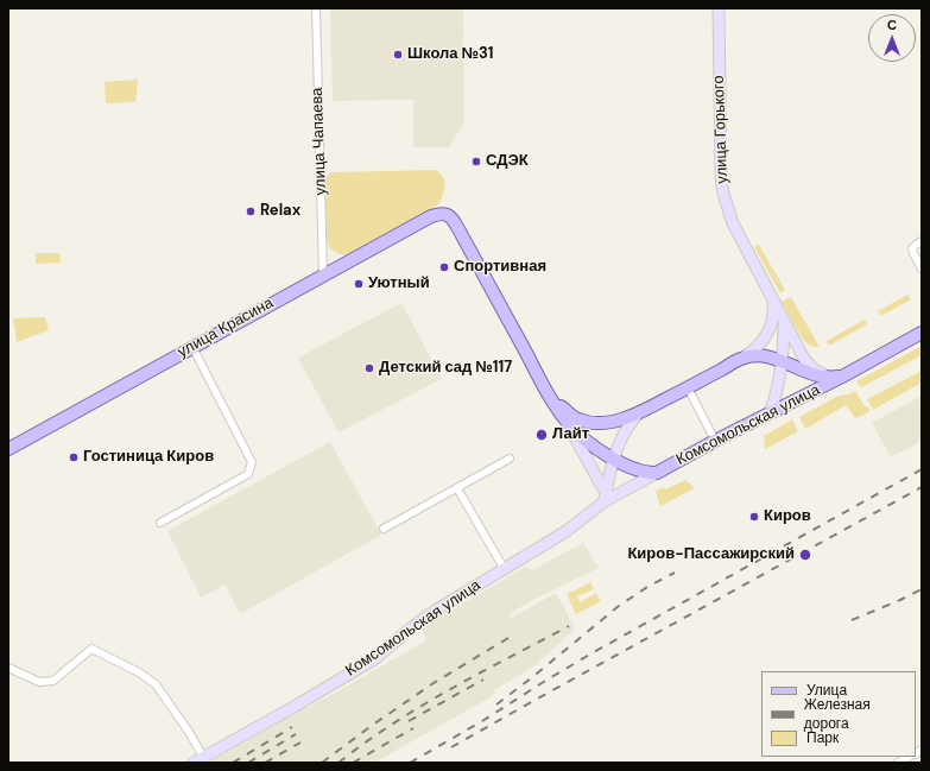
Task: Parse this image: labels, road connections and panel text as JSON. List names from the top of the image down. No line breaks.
{"streets":{"main road":["улица Горького","улица Красина","Комсомольская улица"],"street":["улица Чапаева"]},"crossings":[["улица Горького","Комсомольская улица"],["улица Чапаева","улица Красина"],["улица Красина","Комсомольская улица"]],"places":["Школа №31","СДЭК","Relax","Спортивная","Уютный","Детский сад №117","Лайт","Гостиница Киров","Киров","Киров-Пассажирский"],"legend":["Улица","Железная дорога","Парк"],"north":"top"}
